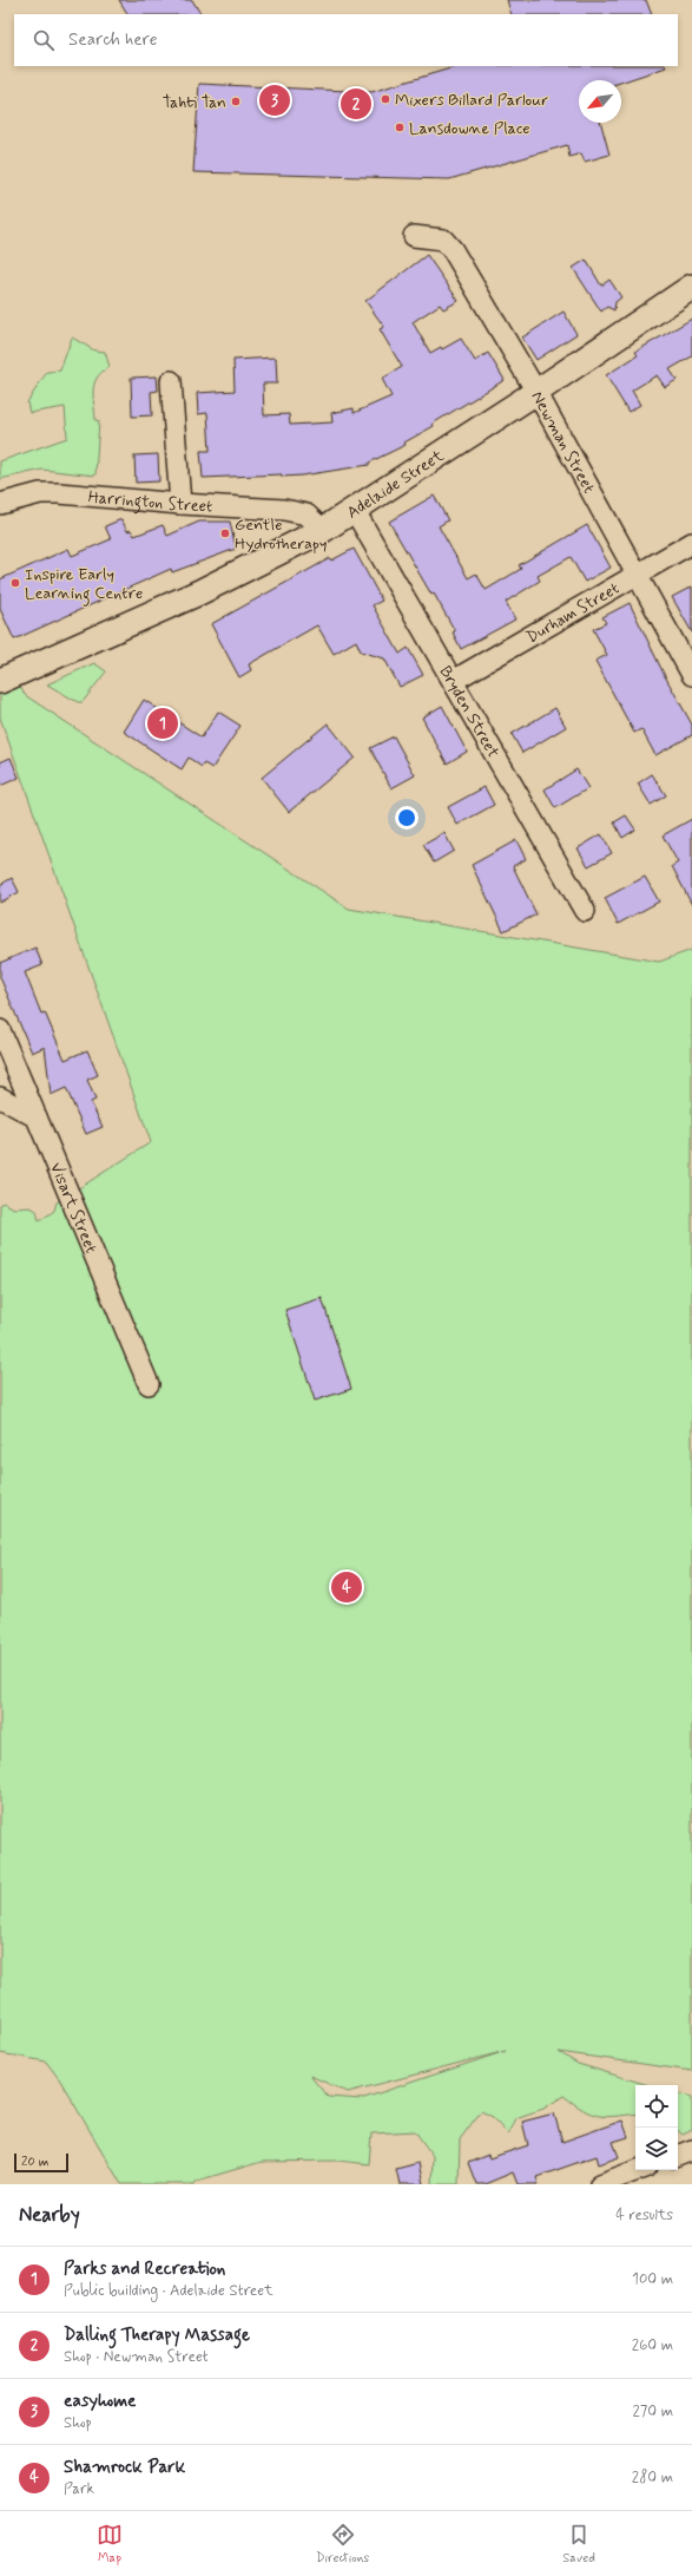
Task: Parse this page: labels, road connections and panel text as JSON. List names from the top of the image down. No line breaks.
{"streets":{"street":["Newman Street","Adelaide Street","Harrington Street","Durham Street","Bryden Street","Visart Street"]},"crossings":[["Newman Street","Adelaide Street"],["Newman Street","Durham Street"],["Adelaide Street","Harrington Street"],["Adelaide Street","Bryden Street"],["Durham Street","Bryden Street"]],"places":["Mixers Billard Parlour","Tahti Tan","Lansdowne Place","Gentle Hydrotherapy","Inspire Early Learning Centre"],"scale_bar":"20 m","north":"bottom left","page":{"search":"Search here","pins":["3","2","1","4"],"scale":"20 m","heading":["Nearby","4 results"],"list":[{"mark":"1","name":"Parks and Recreation","note":"Public building · Adelaide Street","value":"100 m"},{"mark":"2","name":"Dalling Therapy Massage","note":"Shop · Newman Street","value":"260 m"},{"mark":"3","name":"easyhome","note":"Shop","value":"270 m"},{"mark":"4","name":"Shamrock Park","note":"Park","value":"280 m"}],"nav":["Map","Directions","Saved"]}}
